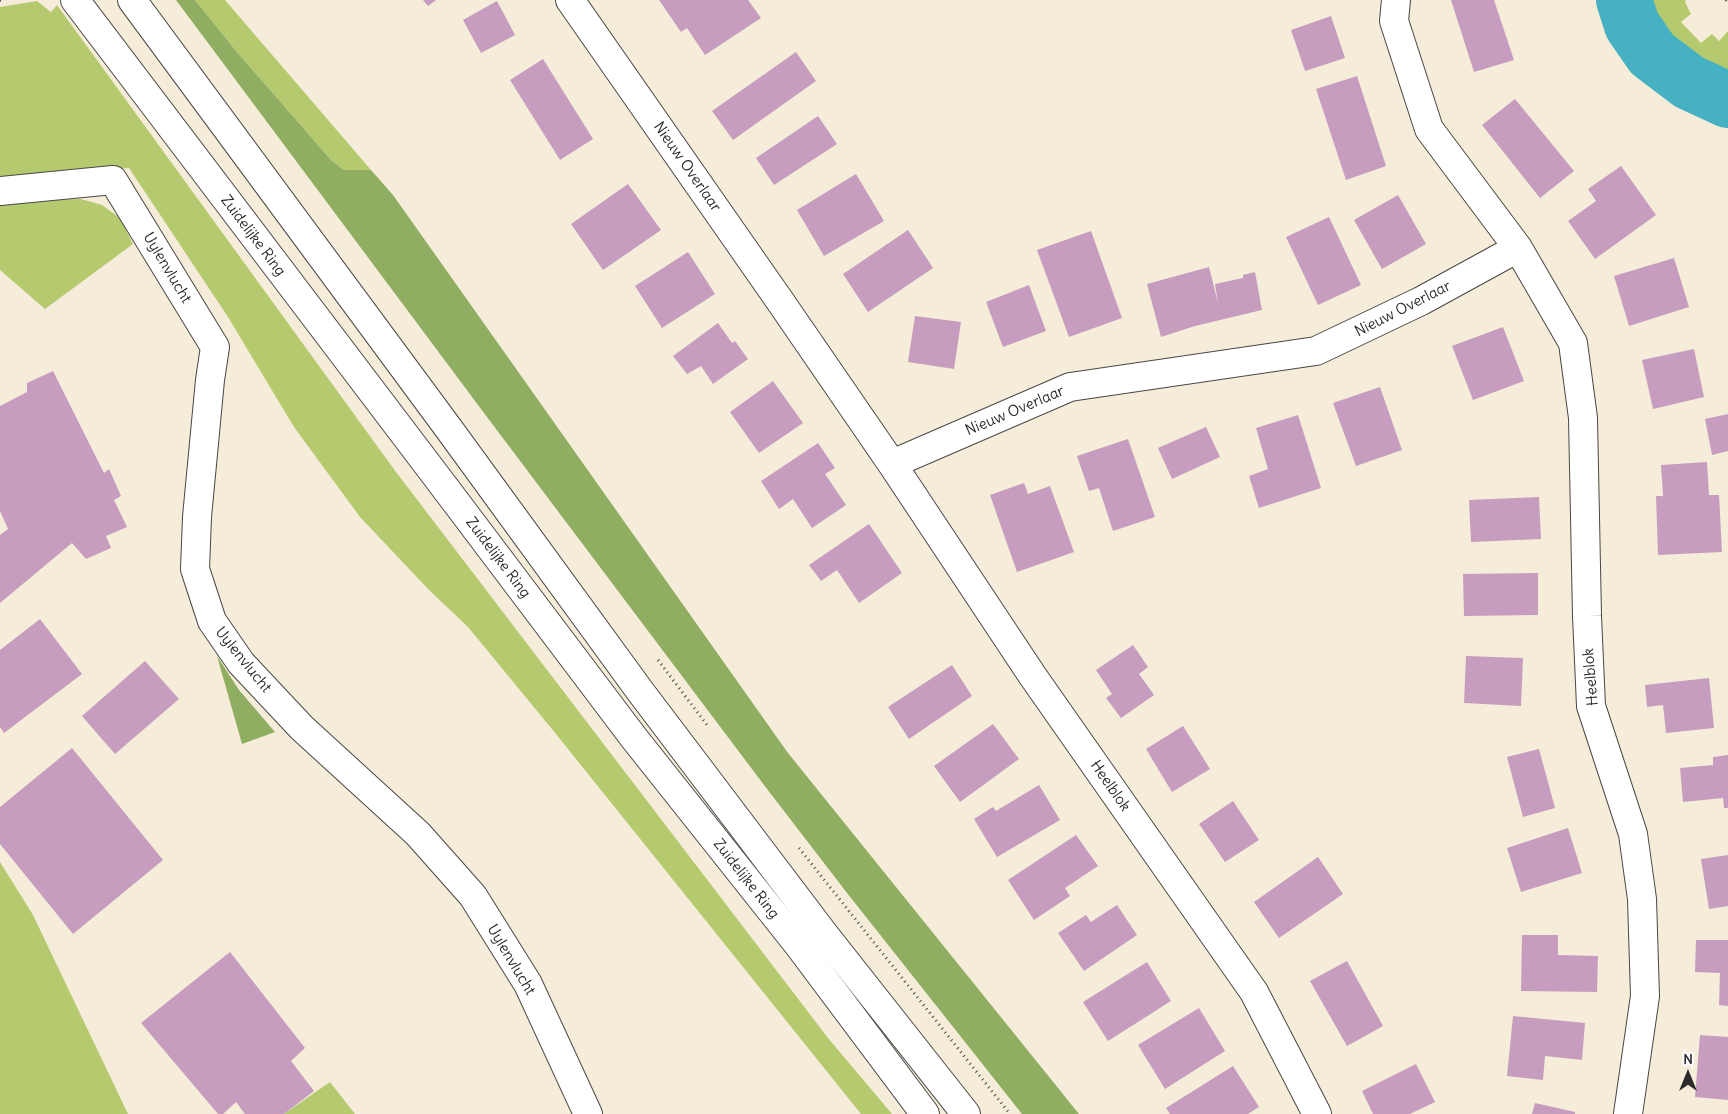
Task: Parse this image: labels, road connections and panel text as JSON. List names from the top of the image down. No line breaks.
{"streets":{"main road":["Nieuw Overlaar","Zuidelijke Ring","Uylenvlucht","Heelblok"]},"crossings":[["Nieuw Overlaar","Heelblok"]],"north":"top"}
